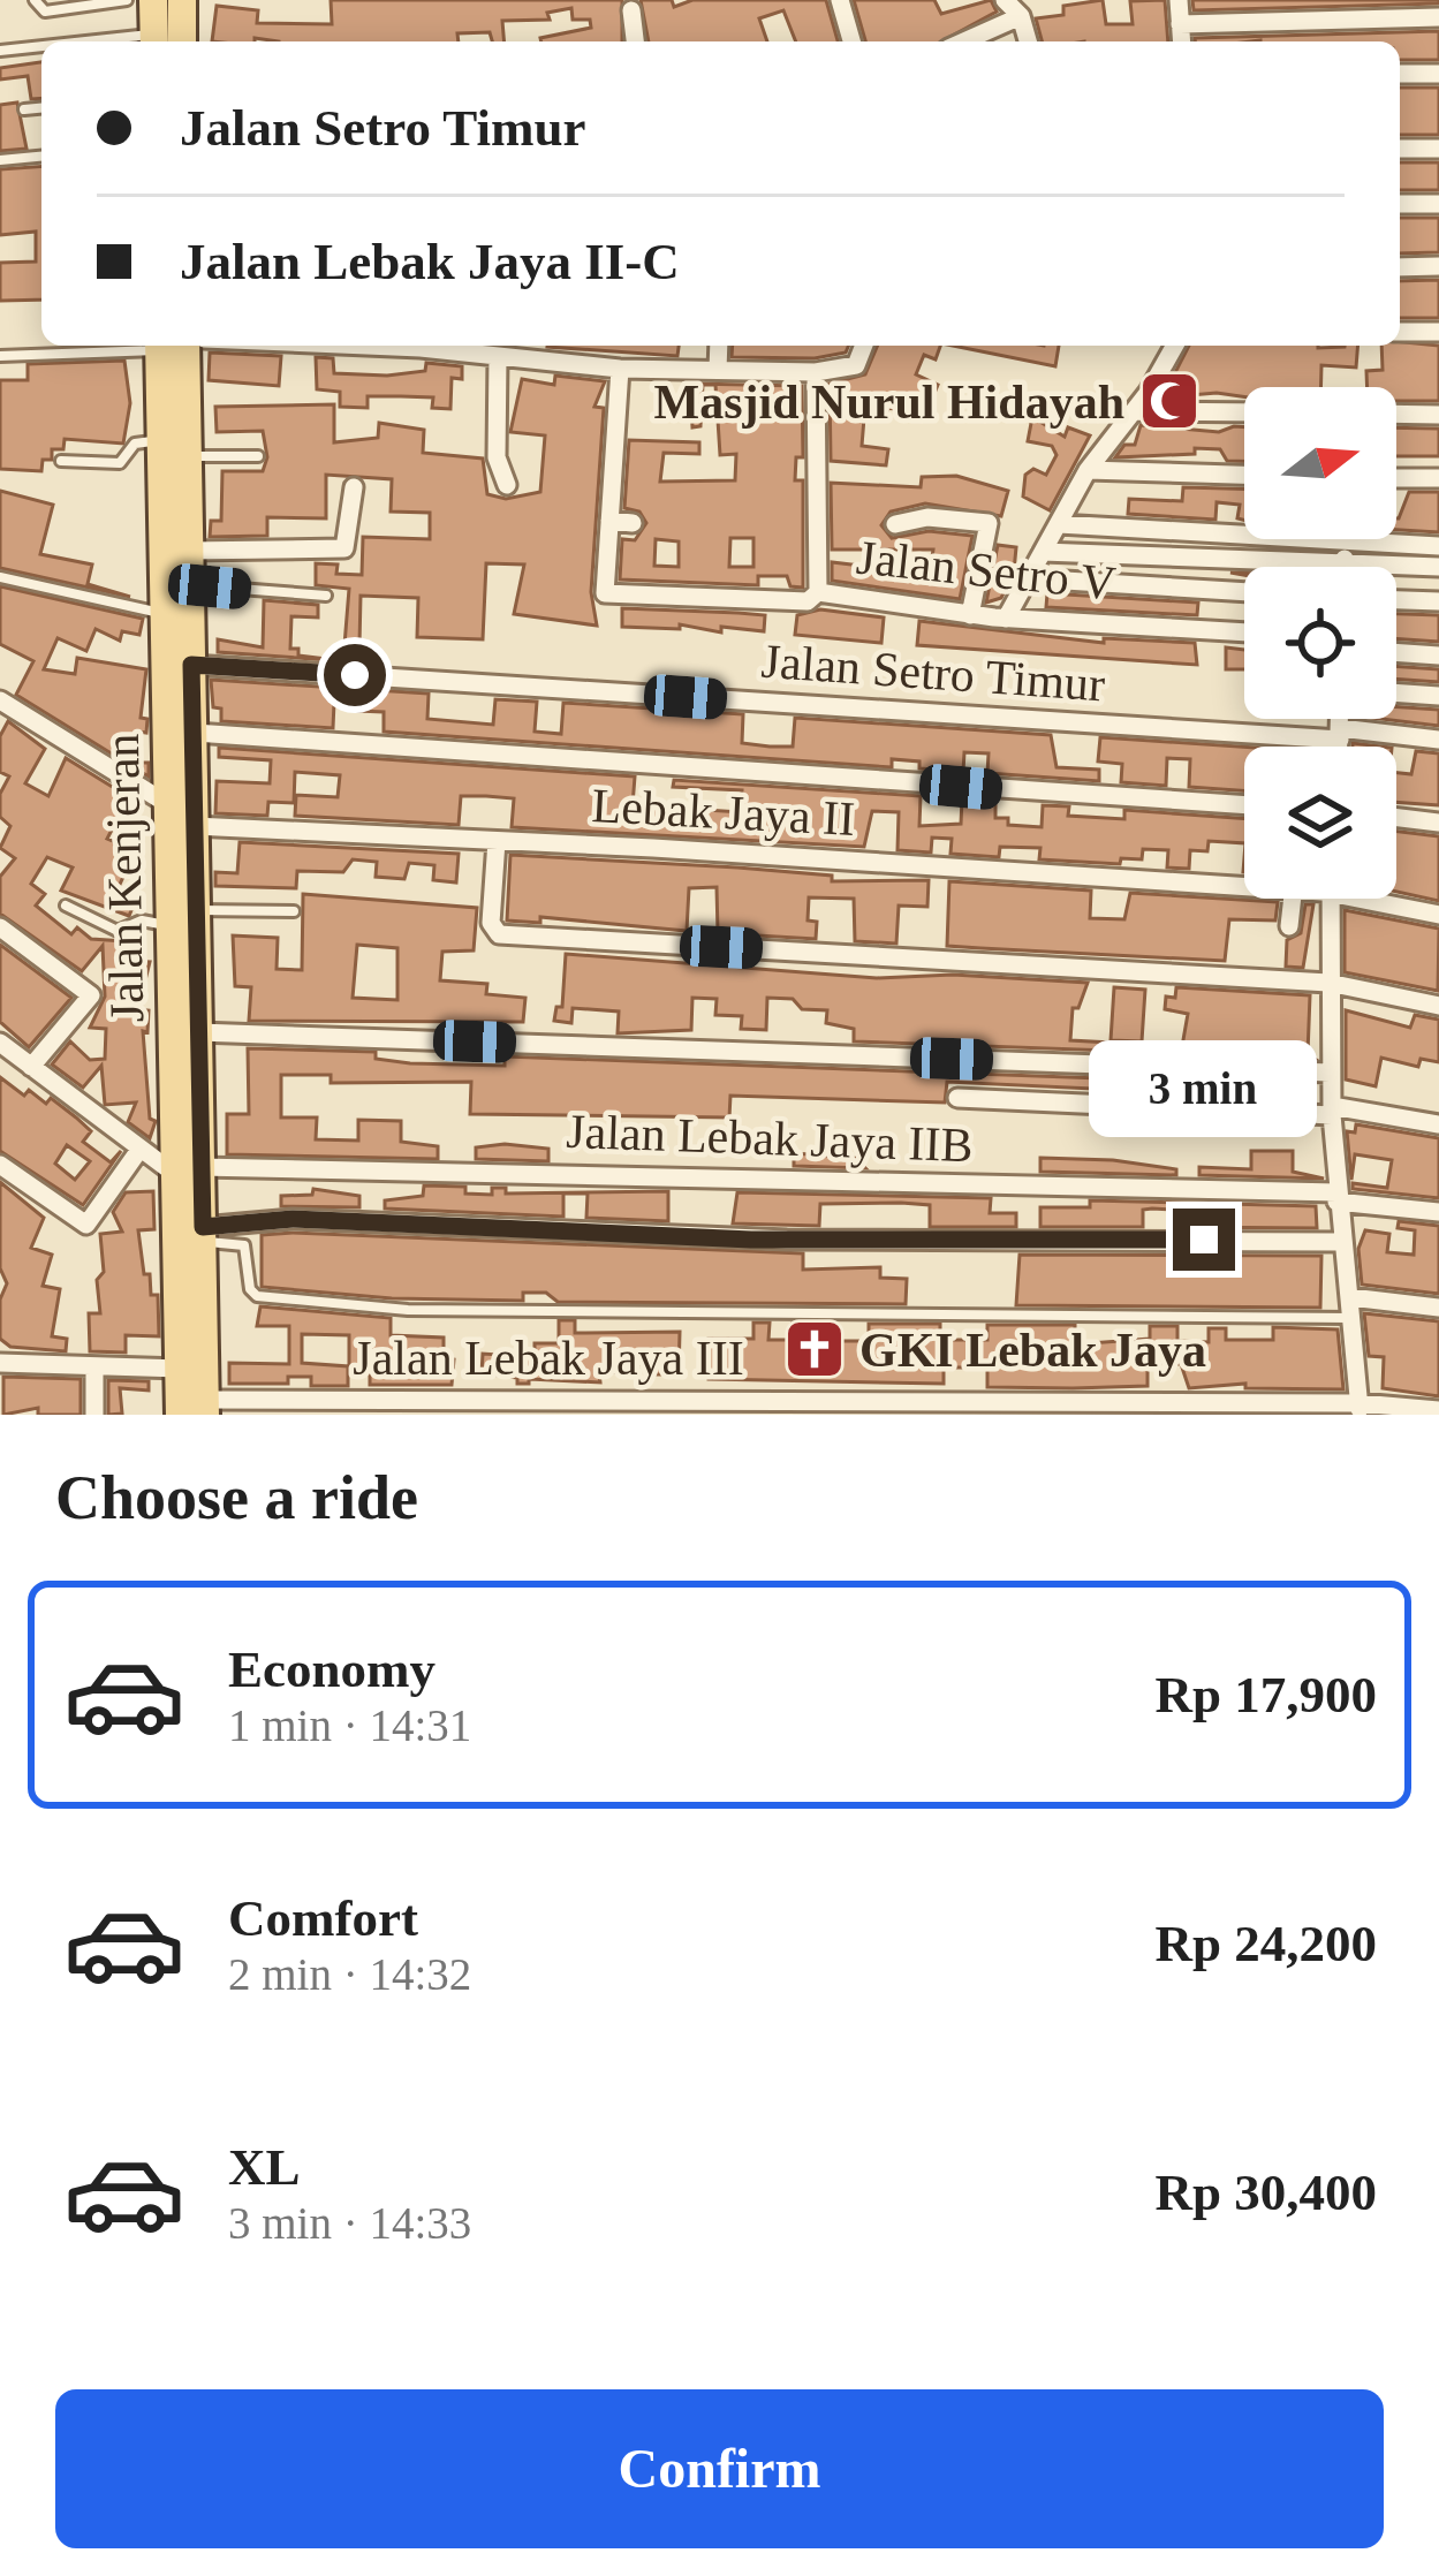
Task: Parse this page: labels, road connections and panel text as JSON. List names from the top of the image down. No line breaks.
{"streets":{"main road":["Jalan Kenjeran"],"street":["Jalan Setro V","Jalan Setro Timur","Lebak Jaya II","Jalan Lebak Jaya IIB","Jalan Lebak Jaya III"]},"crossings":[["Jalan Setro Timur","Jalan Kenjeran"],["Lebak Jaya II","Jalan Kenjeran"],["Jalan Kenjeran","Jalan Lebak Jaya IIB"],["Jalan Kenjeran","Jalan Lebak Jaya III"]],"places":{"mosque":["Masjid Nurul Hidayah"],"church":["GKI Lebak Jaya"]},"north":"right","page":{"banner":["Jalan Setro Timur","Jalan Lebak Jaya II-C"],"bubble":"3 min","heading":"Choose a ride","list":[{"name":"Economy","note":"1 min · 14:31","value":"Rp 17,900"},{"name":"Comfort","note":"2 min · 14:32","value":"Rp 24,200"},{"name":"XL","note":"3 min · 14:33","value":"Rp 30,400"}],"buttons":"Confirm"}}
